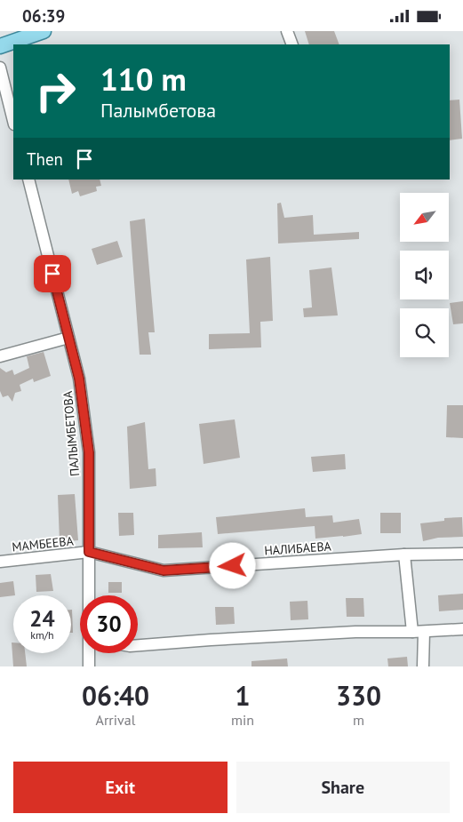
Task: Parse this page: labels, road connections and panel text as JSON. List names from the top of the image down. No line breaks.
{"streets":{"street":["ПАЛЫМБЕТОВА","МАМБЕЕВА","НАЛИБАЕВА"]},"crossings":[["ПАЛЫМБЕТОВА","МАМБЕЕВА"],["ПАЛЫМБЕТОВА","НАЛИБАЕВА"],["МАМБЕЕВА","НАЛИБАЕВА"]],"north":"bottom left","page":{"status":"06:39","turn":["110 m","Палымбетова"],"then":"Then","speed":"24 km/h","limit":"30","eta":["06:40","Arrival","1","min","330","m"],"buttons":["Exit","Share"]}}
